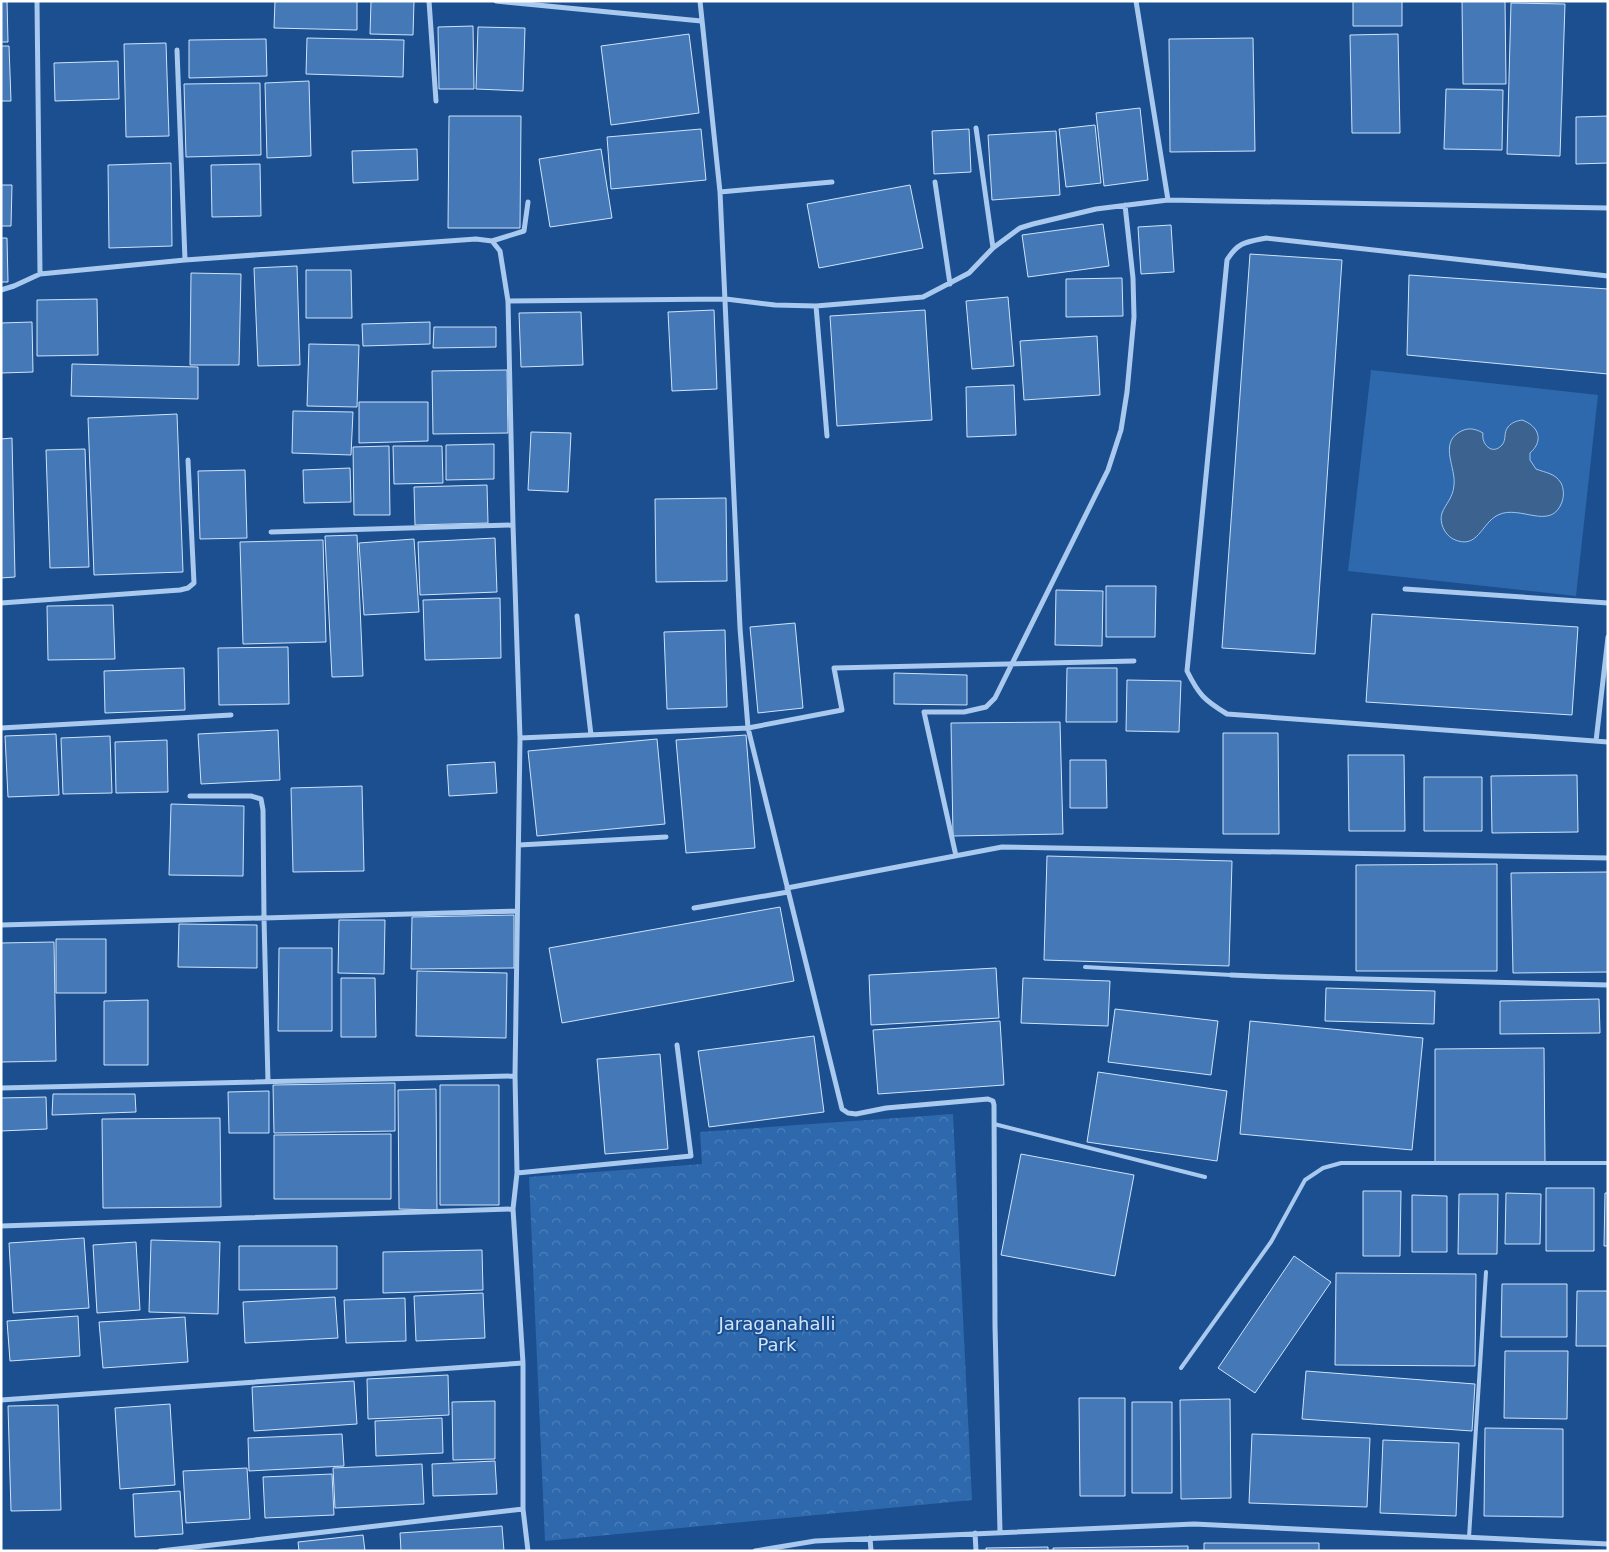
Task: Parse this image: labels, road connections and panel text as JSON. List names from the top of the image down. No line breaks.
{"parks":["Jaraganahalli Park"]}
